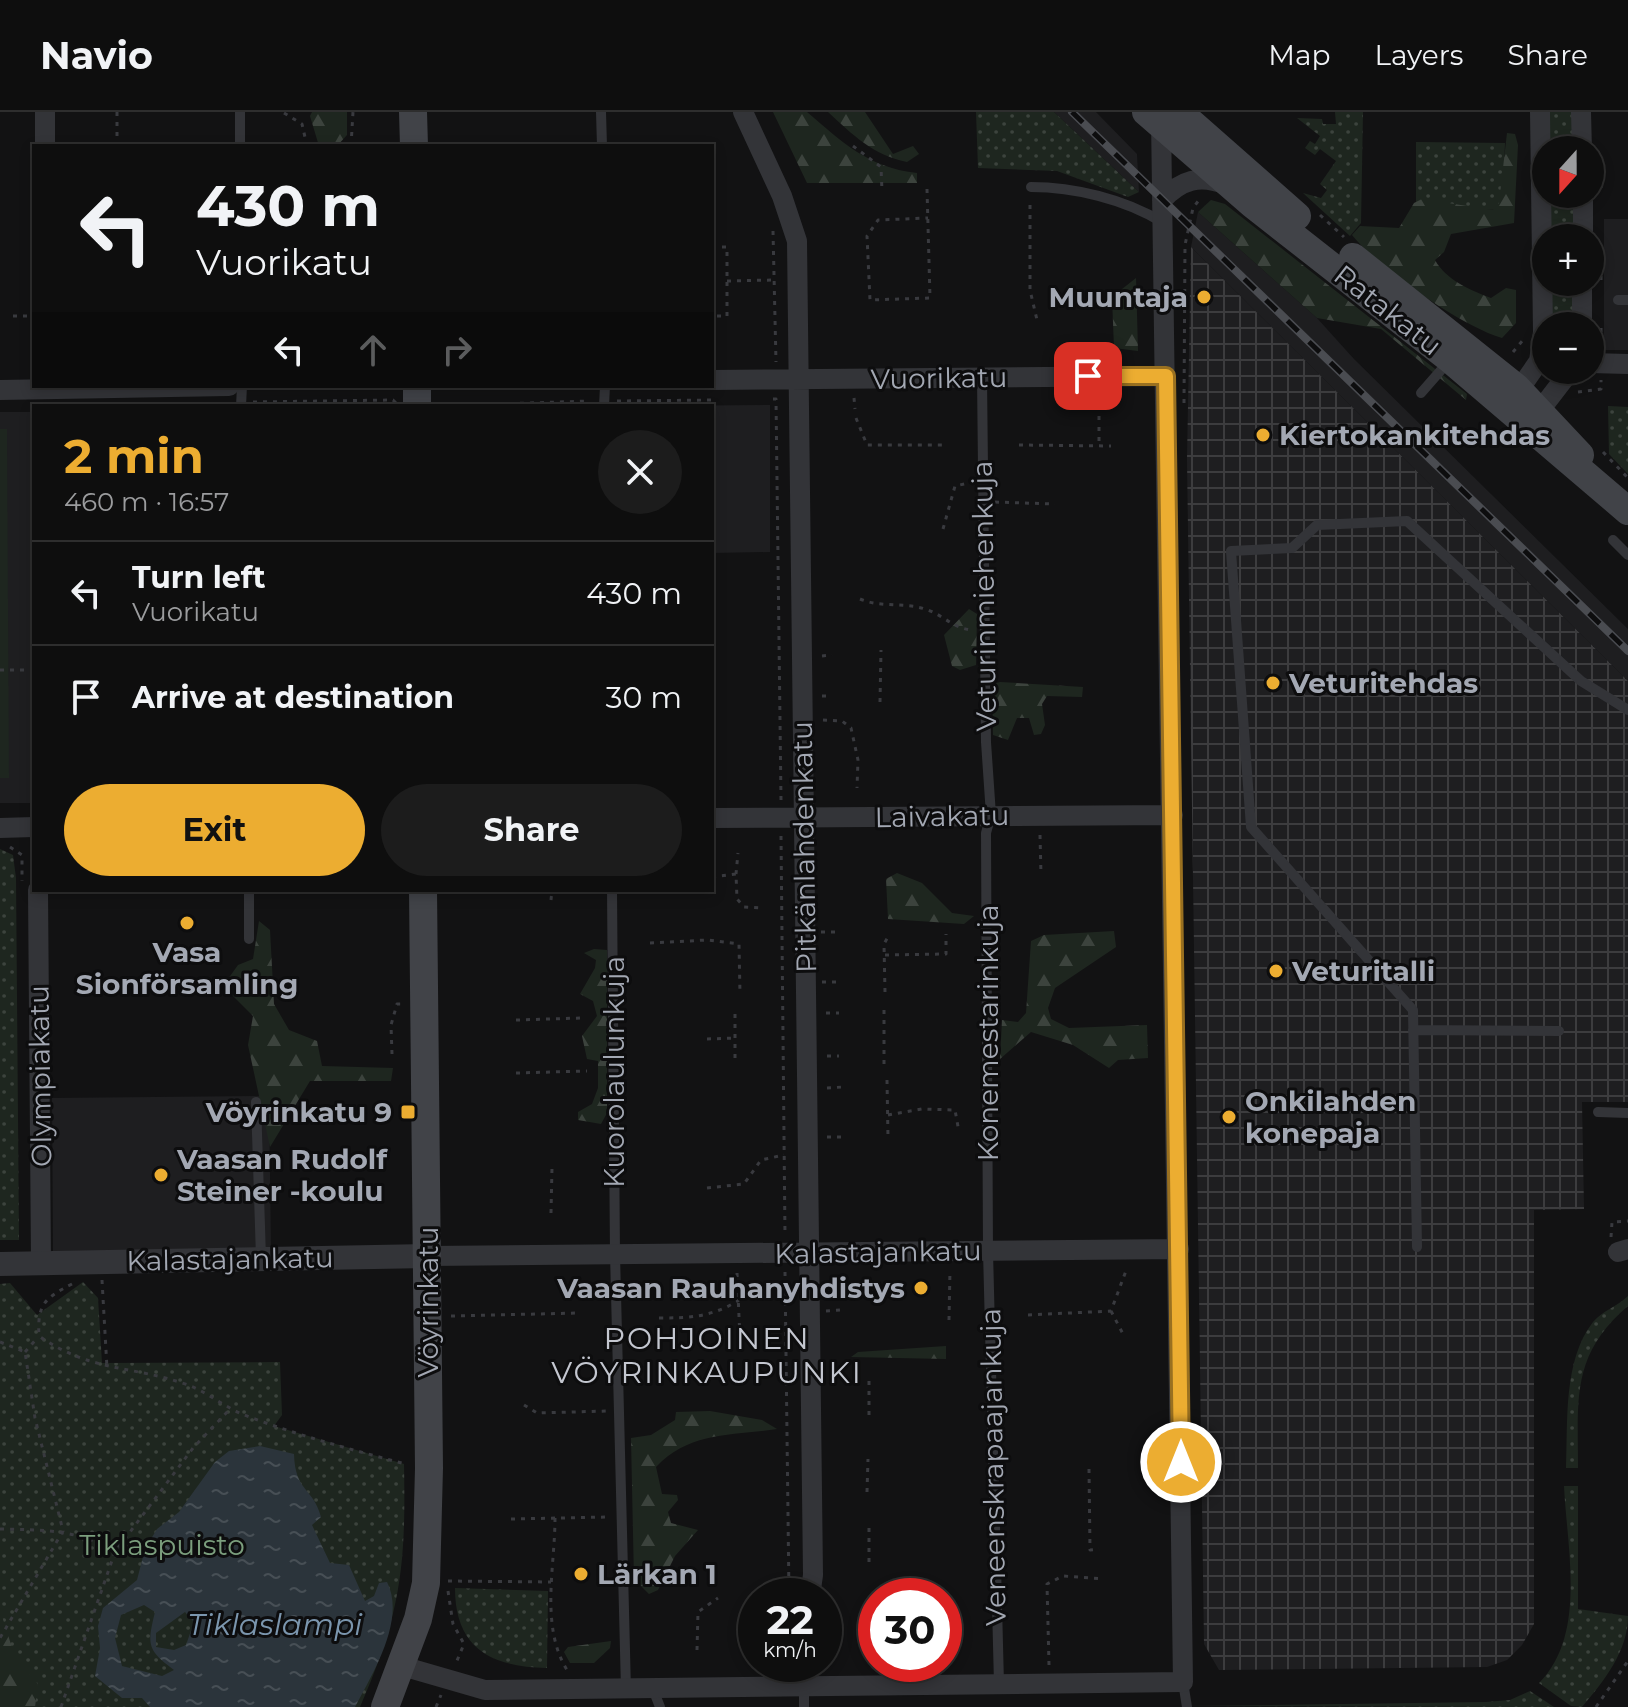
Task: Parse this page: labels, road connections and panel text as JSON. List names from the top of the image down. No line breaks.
{"streets":{"main road":["Ratakatu","Vöyrinkatu"],"street":["Vuorikatu","Laivakatu","Pitkänlahdenkatu","Olympiakatu","Kalastajankatu"],"lane":["Veturinmiehenkuja","Konemestarinkuja","Kuorolaulunkuja","Veneenskrapaajankuja"]},"crossings":[["Vuorikatu","Veturinmiehenkuja"],["Vuorikatu","Pitkänlahdenkatu"],["Veturinmiehenkuja","Laivakatu"],["Veturinmiehenkuja","Konemestarinkuja"],["Laivakatu","Pitkänlahdenkatu"],["Laivakatu","Konemestarinkuja"],["Pitkänlahdenkatu","Kalastajankatu"],["Konemestarinkuja","Kalastajankatu"],["Konemestarinkuja","Veneenskrapaajankuja"],["Kuorolaulunkuja","Kalastajankatu"],["Olympiakatu","Kalastajankatu"],["Kalastajankatu","Vöyrinkatu"],["Kalastajankatu","Veneenskrapaajankuja"]],"districts":["POHJOINEN VÖYRINKAUPUNKI"],"water":["Tiklaslampi"],"parks":["Tiklaspuisto"],"places":{"other":["Muuntaja","Kiertokankitehdas","Veturitehdas","Vasa Sionförsamling","Veturitalli","Onkilahden konepaja","Vaasan Rudolf Steiner -koulu","Vaasan Rauhanyhdistys","Lärkan 1"],"transit":["Vöyrinkatu 9"]},"north":"bottom","page":{"header":"Navio","nav":["Map","Layers","Share"],"map_buttons":["+","−"],"turn":["430 m","Vuorikatu"],"heading":["2 min","460 m · 16:57"],"list":[{"name":"Turn left","note":"Vuorikatu","value":"430 m"},{"name":"Arrive at destination","value":"30 m"}],"buttons":["Exit","Share"],"speed":"22 km/h","limit":"30"}}
